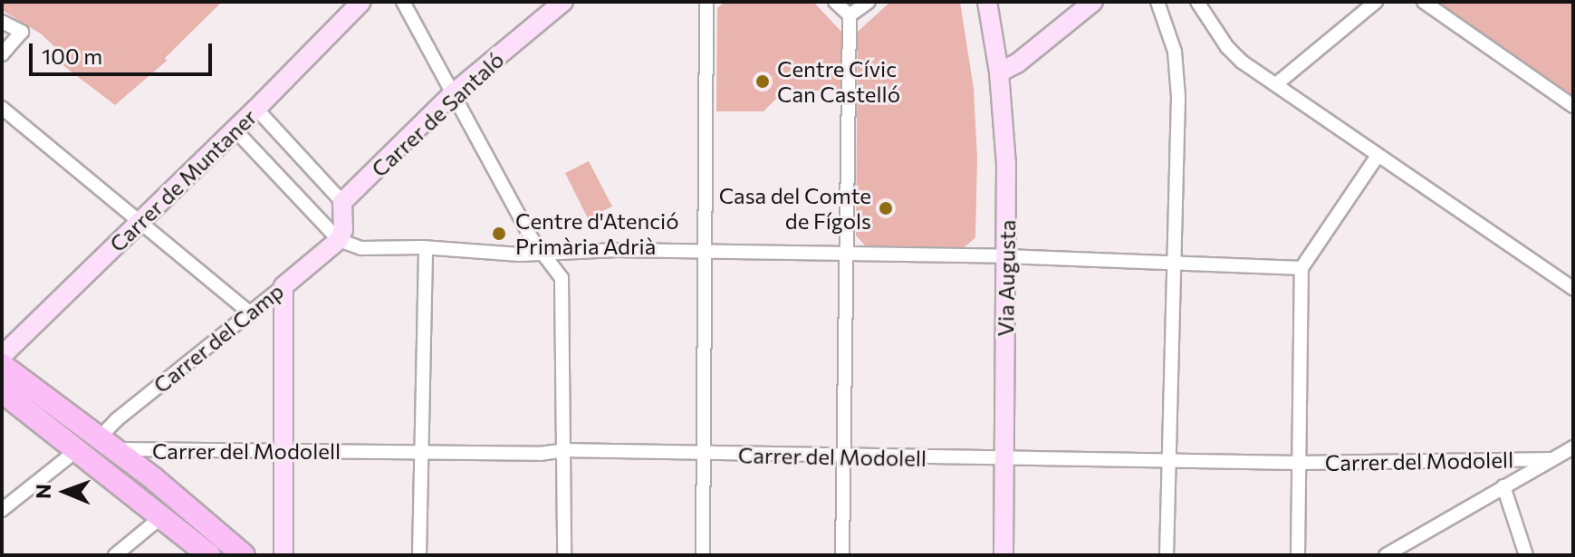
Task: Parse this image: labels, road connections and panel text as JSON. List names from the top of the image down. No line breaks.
{"streets":{"street":["Carrer de Santaló","Carrer de Muntaner","Via Augusta","Carrer del Camp","Carrer del Modolell"]},"crossings":[["Via Augusta","Carrer del Modolell"],["Carrer del Camp","Carrer del Modolell"]],"places":["Centre Cívic Can Castelló","Casa del Comte de Fígols","Centre d'Atenció Primària Adrià"],"scale_bar":"100 m","north":"left"}
